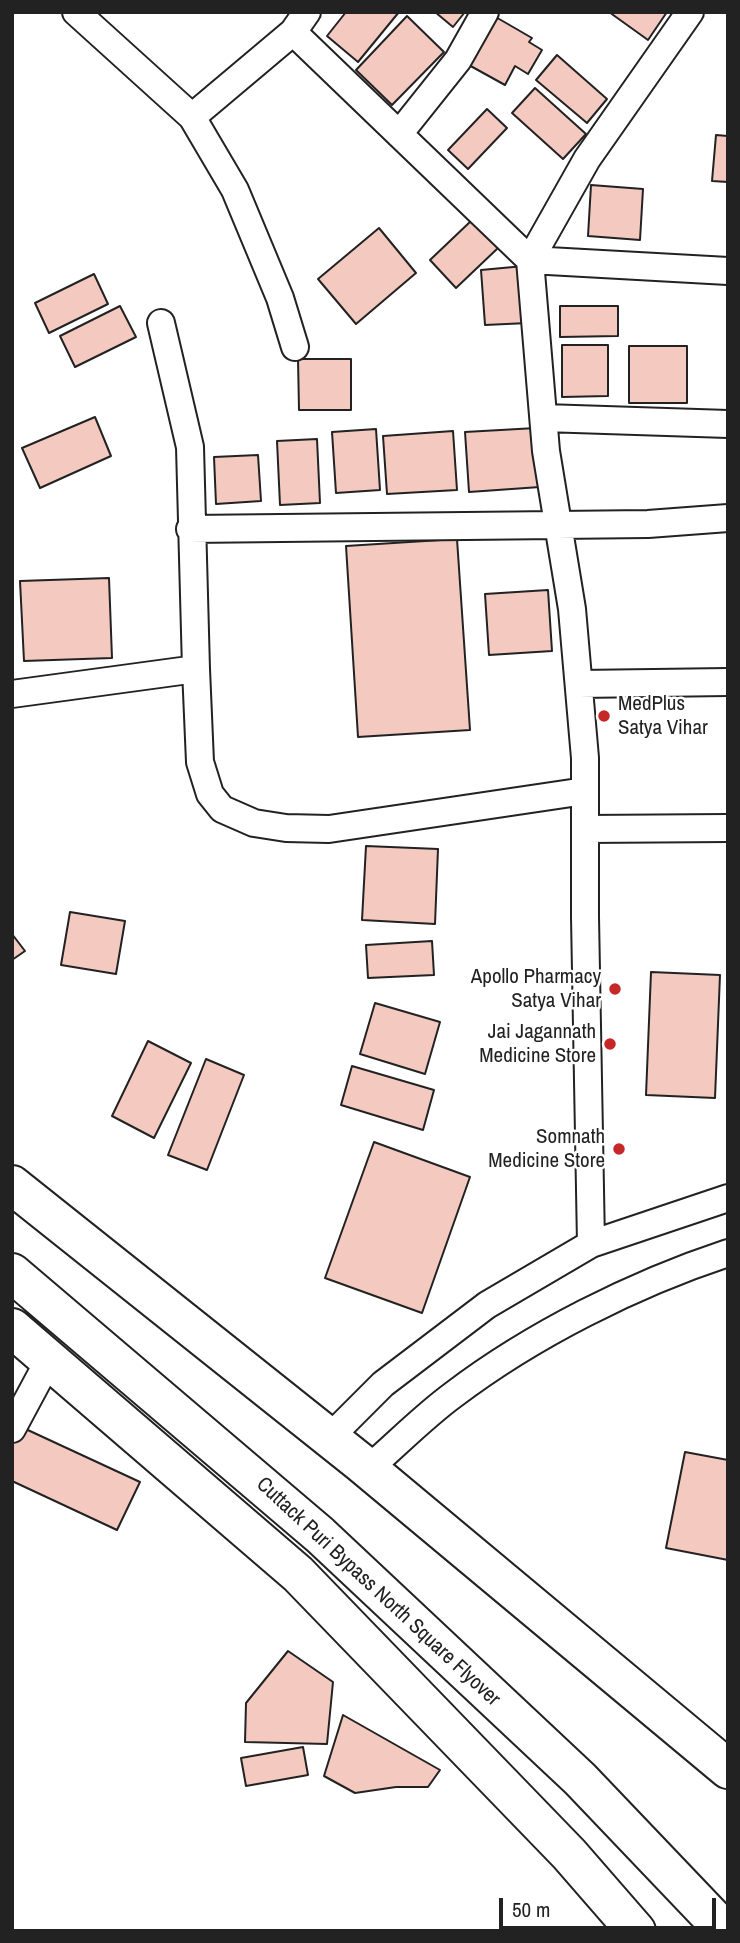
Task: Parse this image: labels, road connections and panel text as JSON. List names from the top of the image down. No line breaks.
{"streets":{"highway":["Cuttack Puri Bypass North Square Flyover"]},"places":["MedPlus Satya Vihar","Apollo Pharmacy Satya Vihar","Jai Jagannath Medicine Store","Somnath Medicine Store"],"scale_bar":"50 m"}
